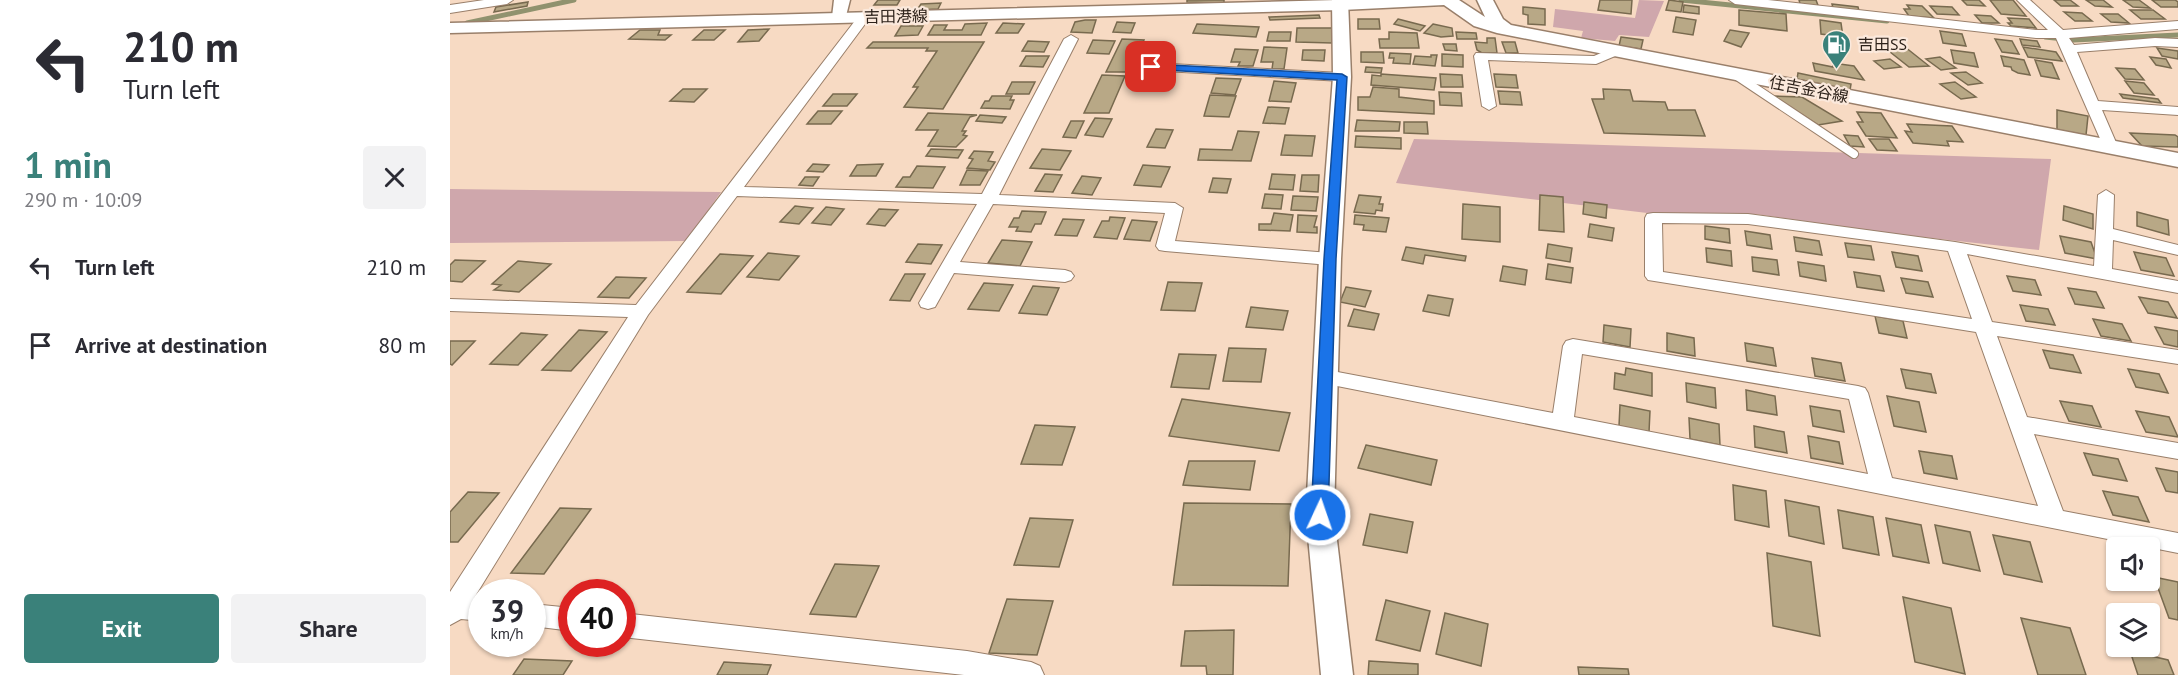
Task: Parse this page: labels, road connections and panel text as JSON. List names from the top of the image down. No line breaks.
{"streets":{"main road":["吉田港線","住吉金谷線"]},"places":{"fuel station":["吉田SS"]},"page":{"turn":["210 m","Turn left"],"heading":["1 min","290 m · 10:09"],"list":[{"name":"Turn left","value":"210 m"},{"name":"Arrive at destination","value":"80 m"}],"speed":"39 km/h","limit":"40","buttons":["Exit","Share"]}}
